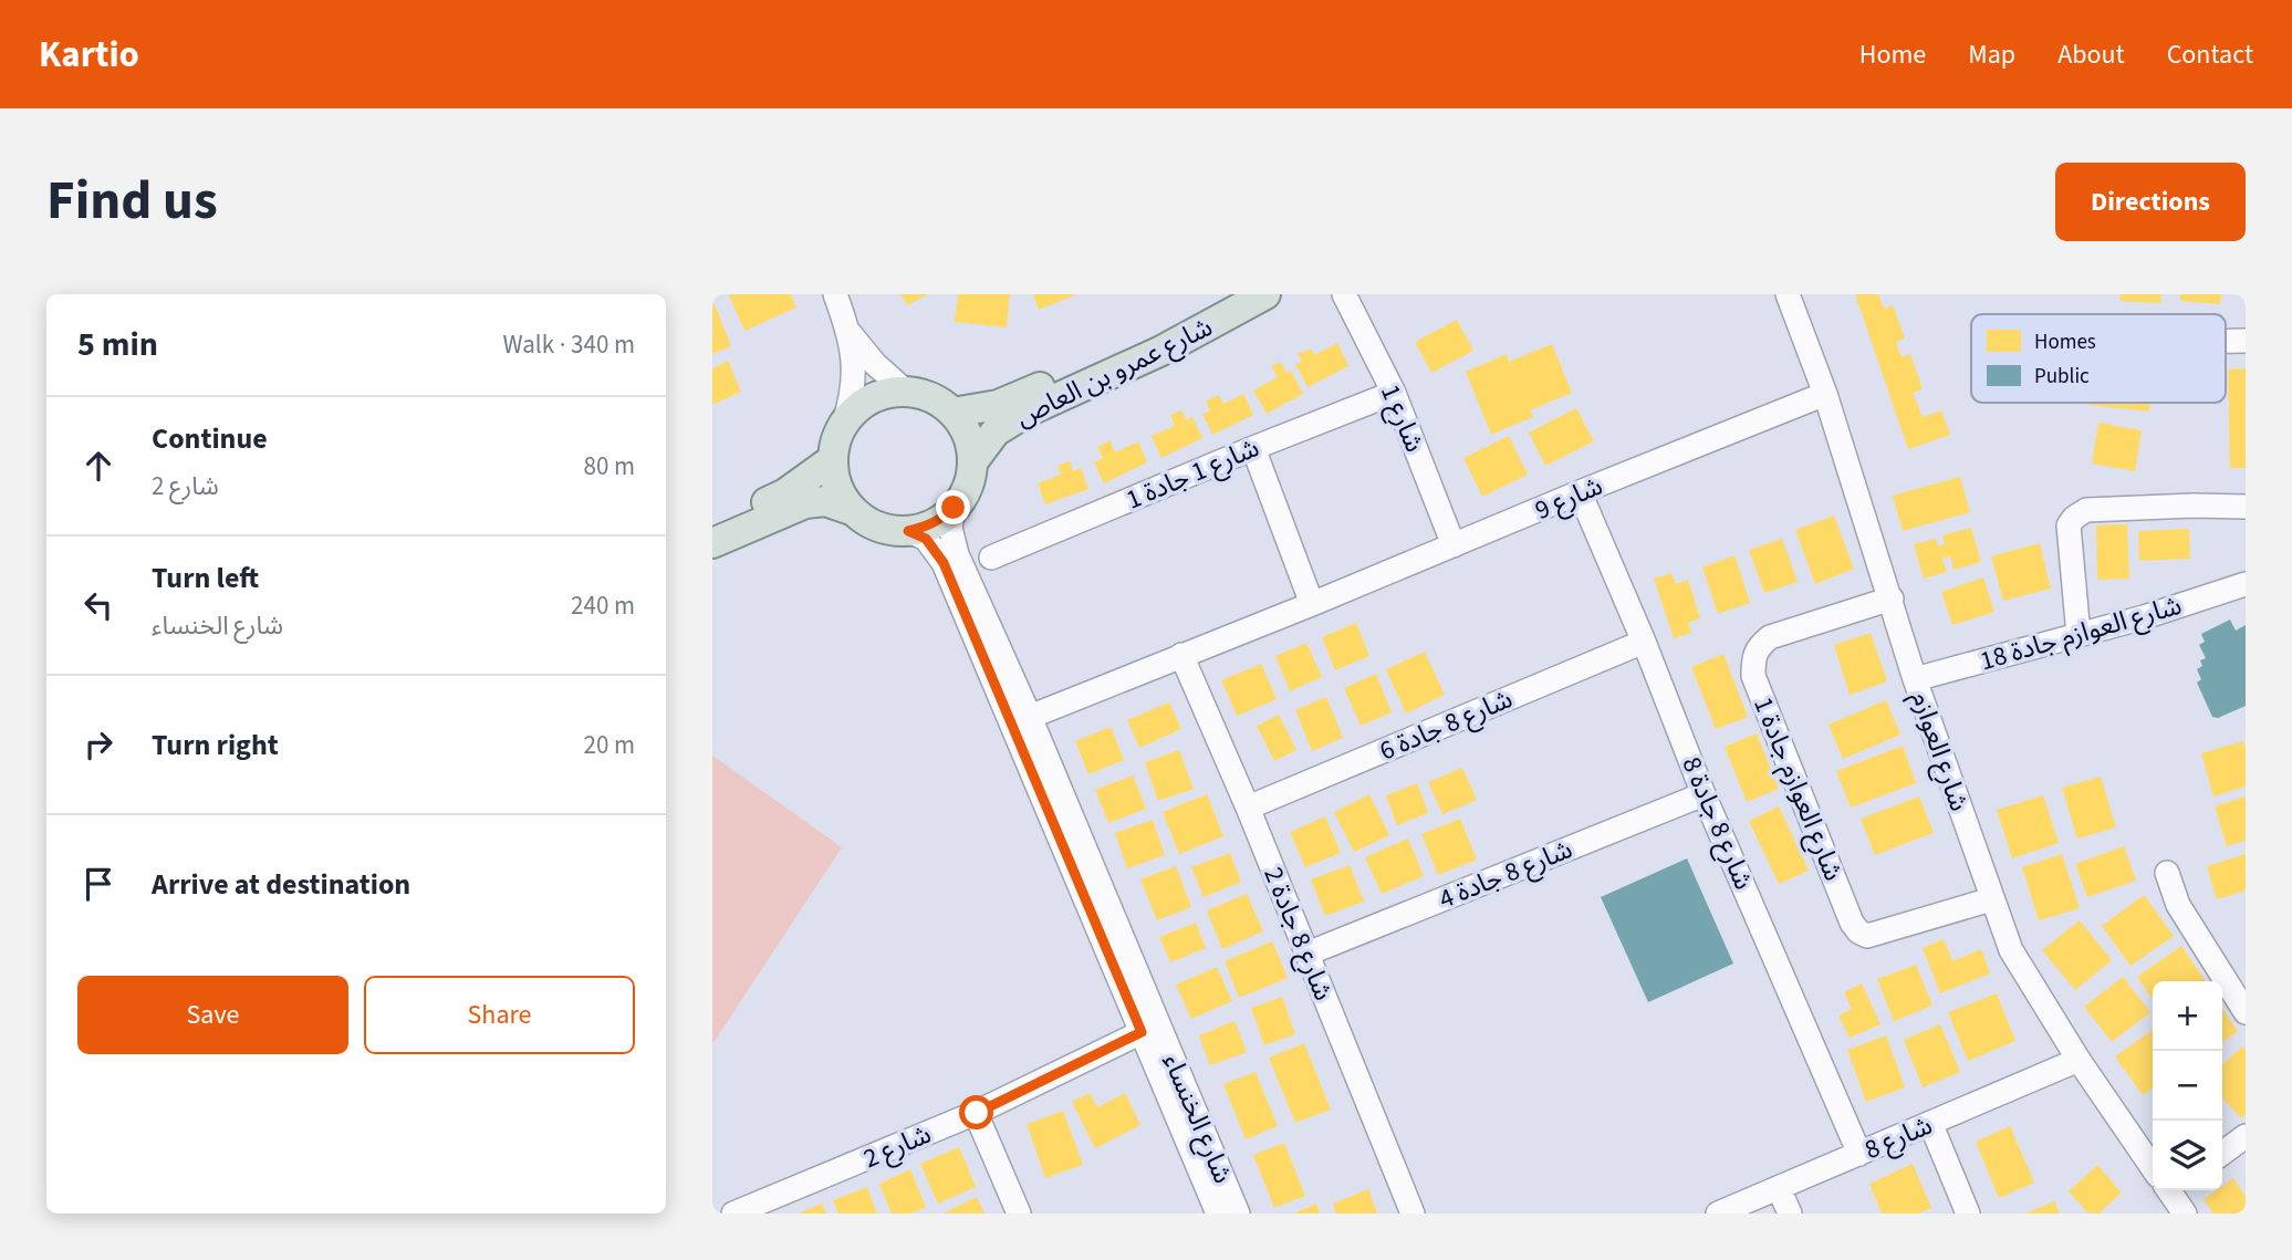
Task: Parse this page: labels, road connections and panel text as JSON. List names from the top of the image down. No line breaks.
{"streets":{"main road":["شارع عمرو بن العاص"],"street":["شارع 1","شارع 1 جادة 1","شارع 9","شارع العوازم جادة 18","شارع 8 جادة 6","شارع العوازم","شارع العوازم جادة 1","شارع 8 جادة 8","شارع 8 جادة 4","شارع 8 جادة 2","شارع الخنساء","شارع 8","شارع 2"]},"crossings":[["شارع عمرو بن العاص","شارع الخنساء"],["شارع 1","شارع 1 جادة 1"],["شارع 1","شارع 9"],["شارع 9","شارع العوازم"],["شارع 9","شارع 8 جادة 8"],["شارع 9","شارع 8 جادة 2"],["شارع 9","شارع الخنساء"],["شارع العوازم جادة 18","شارع العوازم"],["شارع 8 جادة 6","شارع 8 جادة 8"],["شارع 8 جادة 6","شارع 8 جادة 2"],["شارع العوازم","شارع العوازم جادة 1"],["شارع العوازم","شارع 8"],["شارع 8 جادة 8","شارع 8 جادة 4"],["شارع 8 جادة 8","شارع 8"],["شارع 8 جادة 4","شارع 8 جادة 2"],["شارع الخنساء","شارع 2"]],"legend":["Homes","Public"],"page":{"header":"Kartio","nav":["Home","Map","About","Contact"],"title":"Find us","buttons":["Directions",["Save","Share"]],"heading":["5 min","Walk · 340 m"],"list":[["Continue","شارع 2","80 m"],["Turn left","شارع الخنساء","240 m"],["Turn right","20 m"],"Arrive at destination"],"map_buttons":["+","−"]}}
